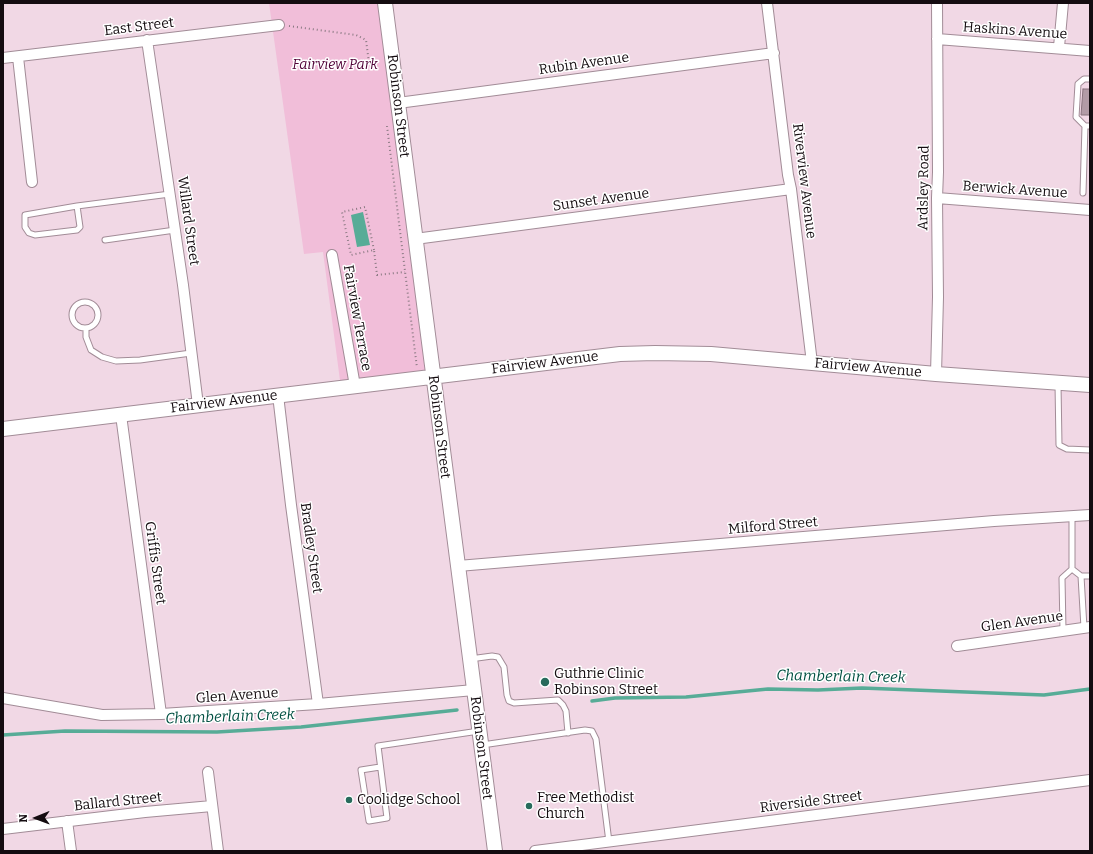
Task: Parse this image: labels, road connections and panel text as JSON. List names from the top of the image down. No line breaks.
{"streets":{"street":["East Street","Haskins Avenue","Rubin Avenue","Robinson Street","Riverview Avenue","Ardsley Road","Berwick Avenue","Sunset Avenue","Willard Street","Fairview Terrace","Fairview Avenue","Milford Street","Bradley Street","Griffis Street","Glen Avenue","Ballard Street","Riverside Street"]},"crossings":[["East Street","Willard Street"],["Haskins Avenue","Ardsley Road"],["Rubin Avenue","Robinson Street"],["Rubin Avenue","Riverview Avenue"],["Robinson Street","Sunset Avenue"],["Robinson Street","Fairview Avenue"],["Robinson Street","Milford Street"],["Robinson Street","Glen Avenue"],["Riverview Avenue","Sunset Avenue"],["Riverview Avenue","Fairview Avenue"],["Ardsley Road","Berwick Avenue"],["Ardsley Road","Fairview Avenue"],["Willard Street","Fairview Avenue"],["Fairview Terrace","Fairview Avenue"],["Fairview Avenue","Bradley Street"],["Fairview Avenue","Griffis Street"],["Bradley Street","Glen Avenue"],["Griffis Street","Glen Avenue"]],"water":["Chamberlain Creek"],"parks":["Fairview Park"],"places":["Guthrie Clinic Robinson Street","Coolidge School","Free Methodist Church"],"north":"left"}
